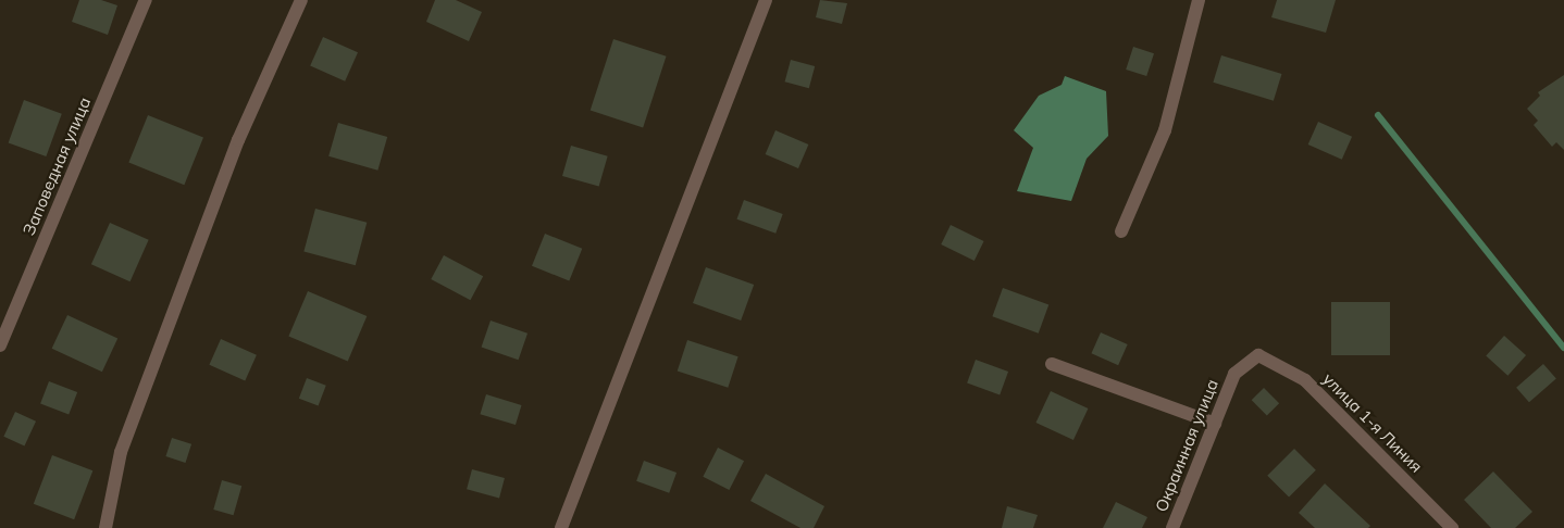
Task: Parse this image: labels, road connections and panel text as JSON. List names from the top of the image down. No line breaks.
{"streets":{"street":["Заповедная улица","улица 1-я Линия","Окраинная улица"]},"crossings":[["улица 1-я Линия","Окраинная улица"]]}
